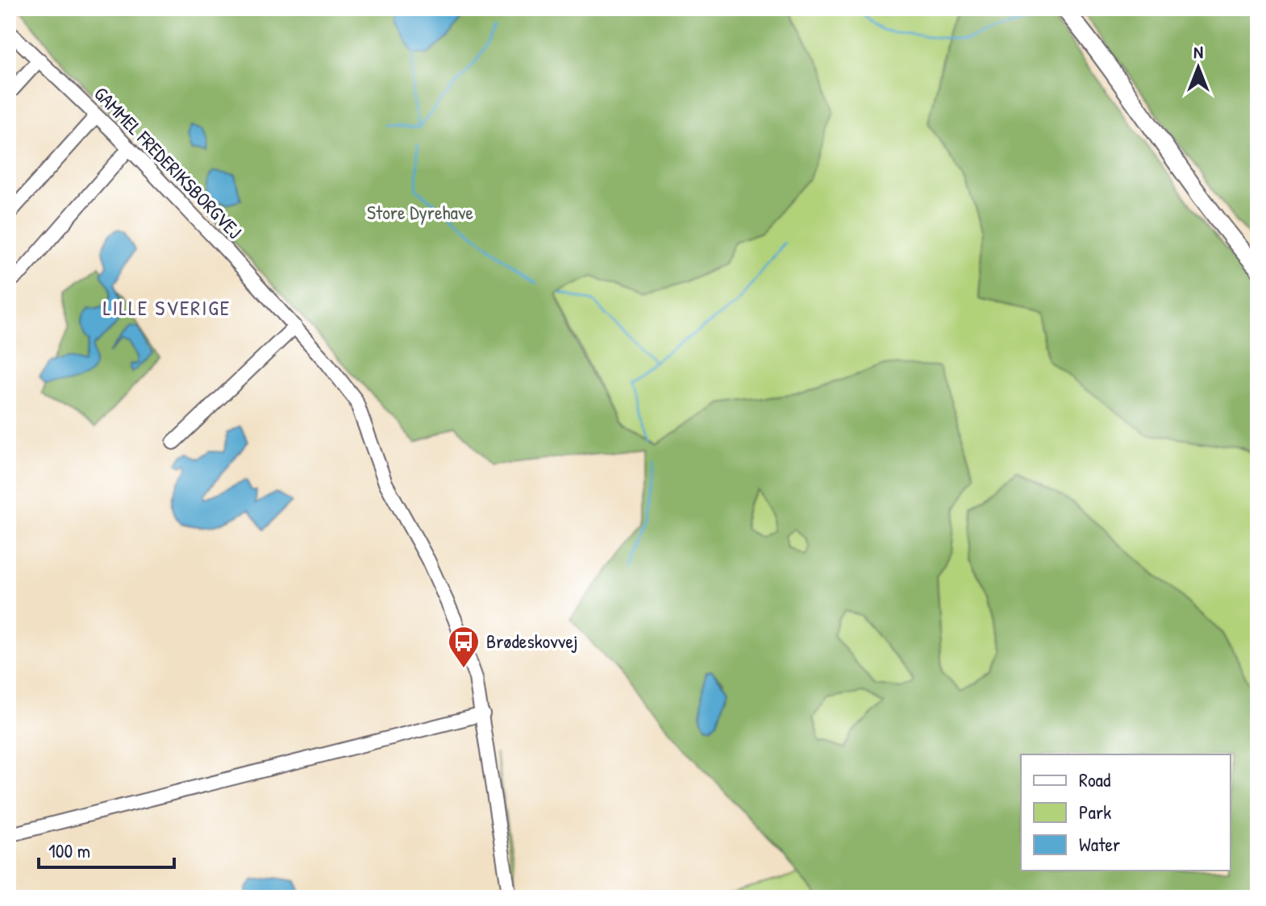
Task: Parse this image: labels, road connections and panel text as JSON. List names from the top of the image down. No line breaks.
{"streets":{"street":["GAMMEL FREDERIKSBORGVEJ"]},"districts":["LILLE SVERIGE"],"parks":["Store Dyrehave"],"places":{"bus stop":["Brødeskovvej"]},"legend":["Road","Park","Water"],"scale_bar":"100 m","north":"top"}
